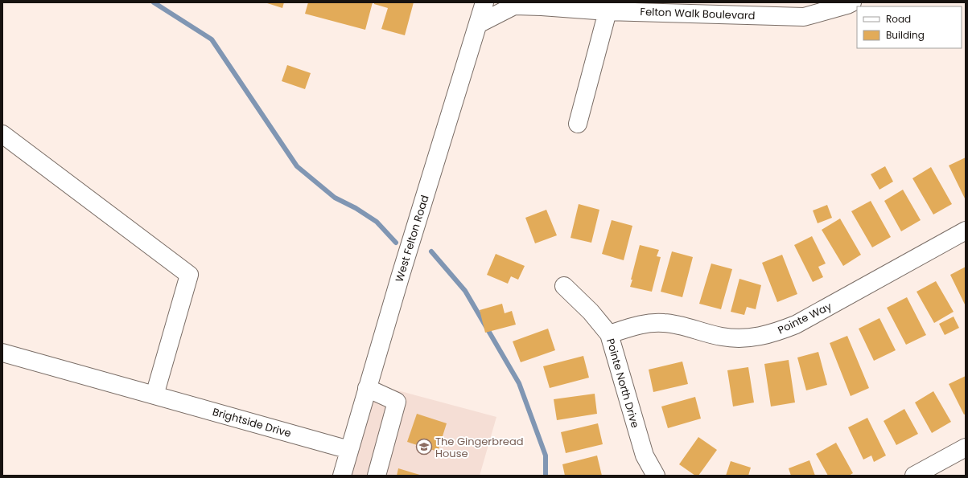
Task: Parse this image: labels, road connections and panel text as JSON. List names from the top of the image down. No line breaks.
{"streets":{"street":["Felton Walk Boulevard","West Felton Road","Pointe Way","Pointe North Drive","Brightside Drive"]},"crossings":[["Felton Walk Boulevard","West Felton Road"],["West Felton Road","Brightside Drive"],["Pointe Way","Pointe North Drive"]],"places":{"school or university":["The Gingerbread House"]},"legend":["Road","Building"]}
